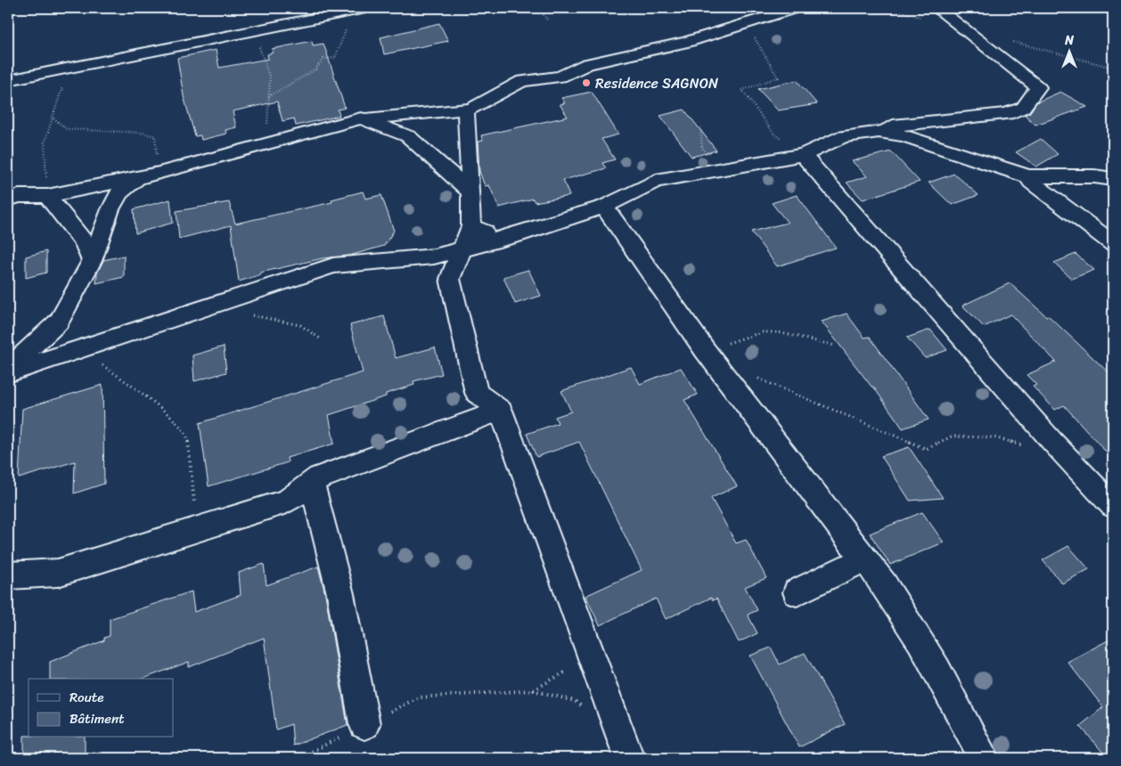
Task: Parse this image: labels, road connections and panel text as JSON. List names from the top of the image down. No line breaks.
{"places":["Residence SAGNON"],"legend":["Route","Bâtiment"],"north":"top"}
